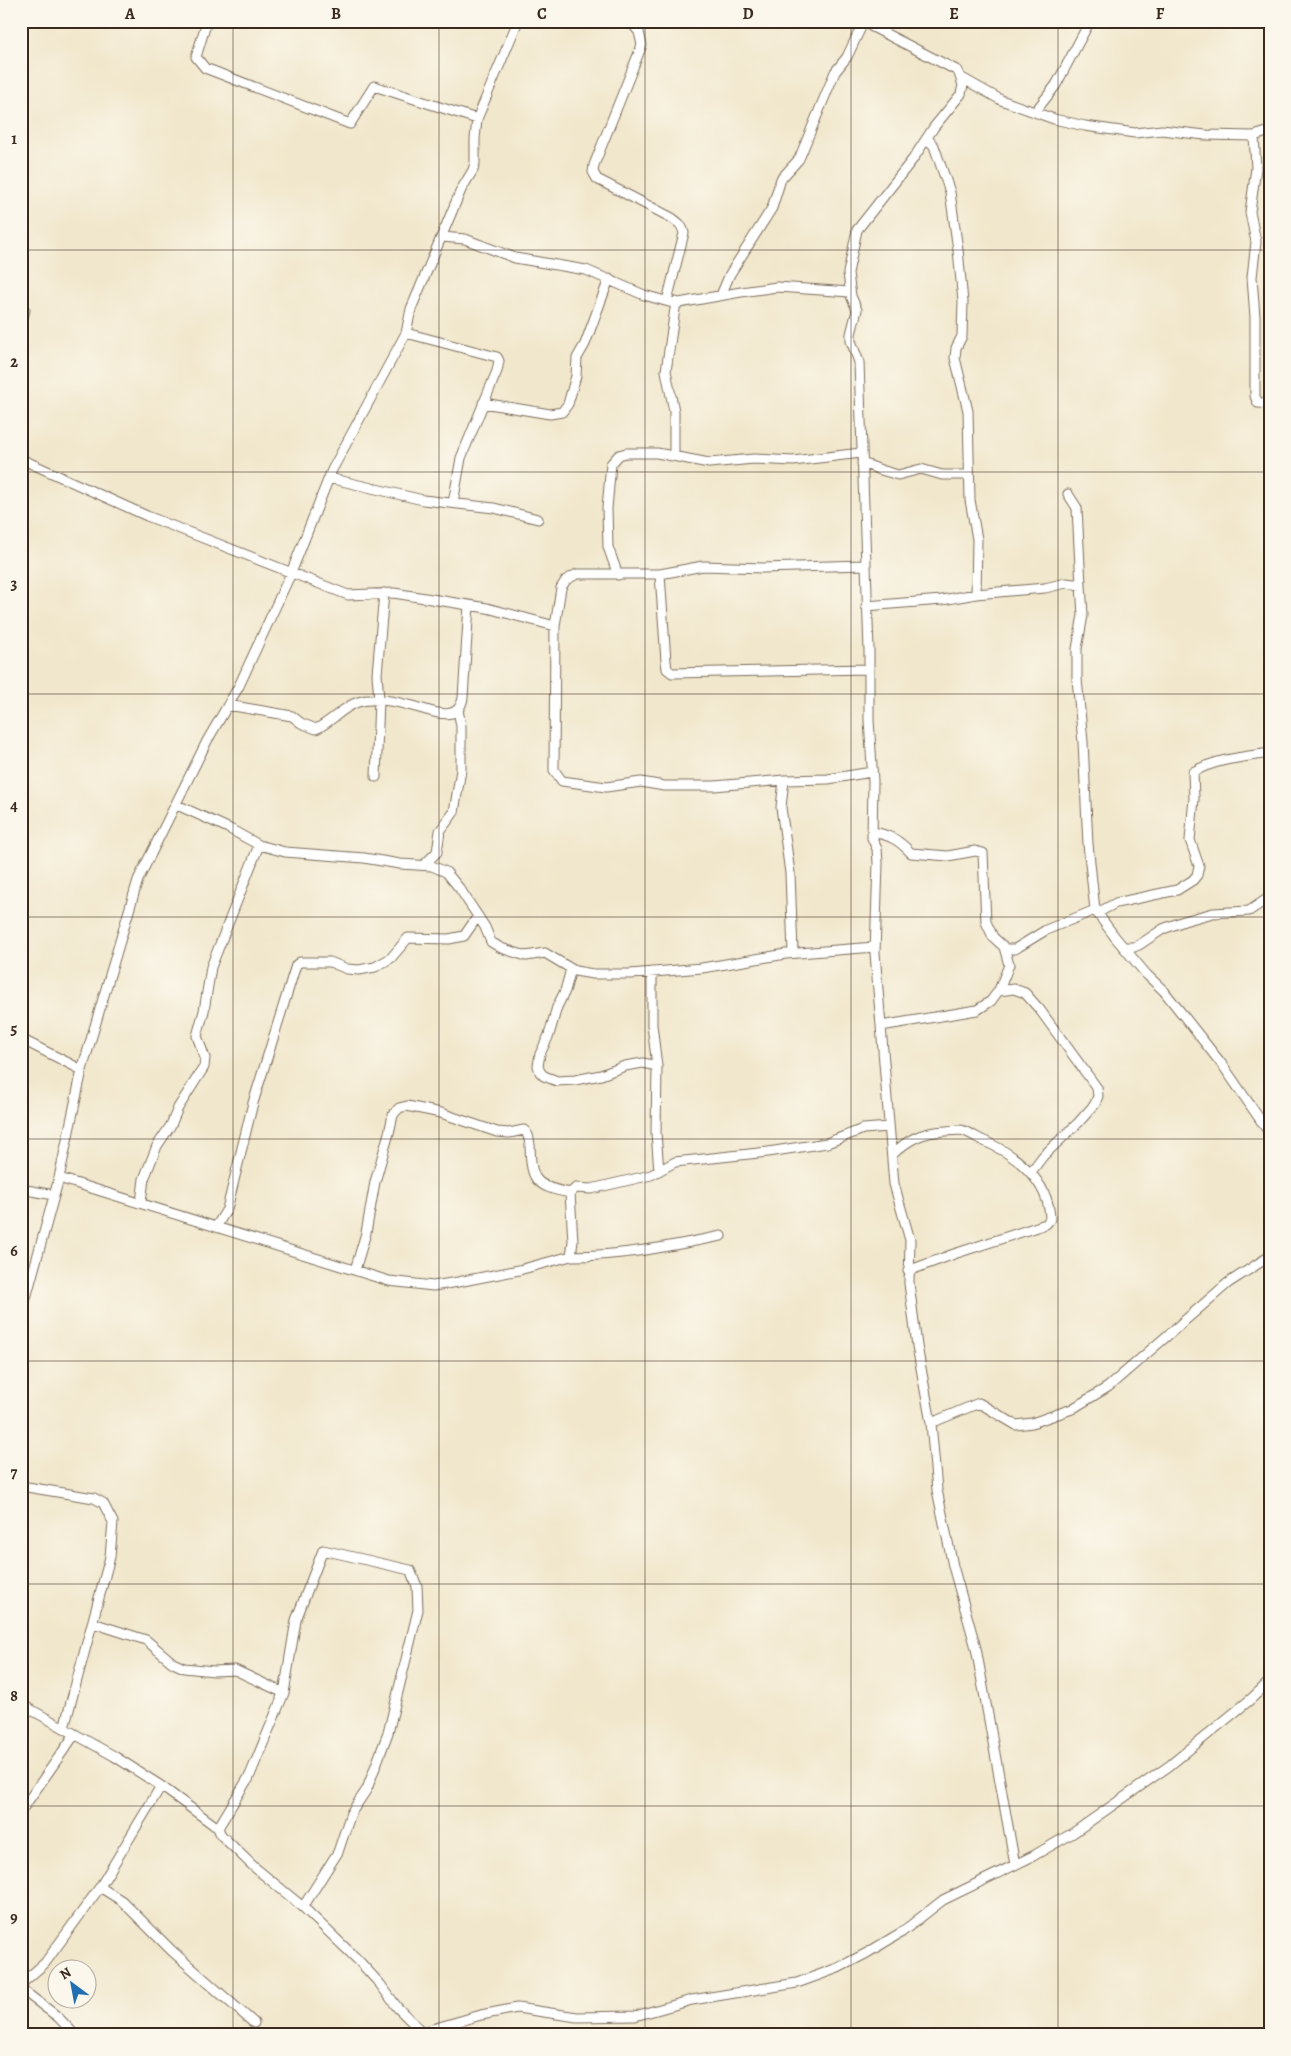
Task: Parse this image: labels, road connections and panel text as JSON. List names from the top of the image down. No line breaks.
{"north":"top left","grid":{"columns":["A","B","C","D","E","F"],"rows":["1","2","3","4","5","6","7","8","9"]}}
